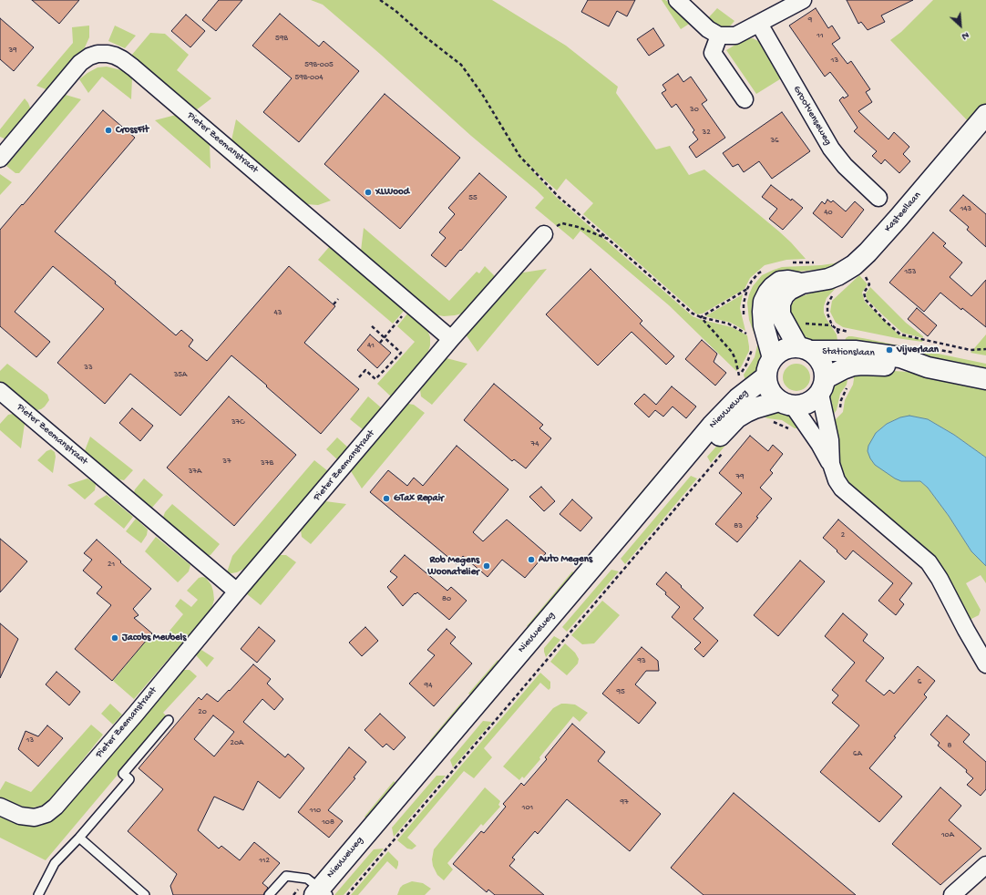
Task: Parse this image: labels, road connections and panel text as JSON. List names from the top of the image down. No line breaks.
{"streets":{"street":["Grootvenseweg","Pieter Zeemanstraat","Kasteellaan","Stationslaan","Nieuweweg"]},"crossings":[["Kasteellaan","Stationslaan"],["Kasteellaan","Nieuweweg"],["Stationslaan","Nieuweweg"]],"places":["CrossFit","XLWood","Vijverlaan","GTax Repair","Auto Megens","Rob Megens Woonatelier","Jacobs Meubels"],"house_numbers":["9","11","59B","39","13","59B-005","59B-004","30","32","36","55","143","40","153","43","41","33","35A","37C","74","37","37B","37A","79","83","2","21","80","93","6","94","95","20","13","20A","8","6A","97","101","110","108","10A","112"],"north":"bottom right"}
